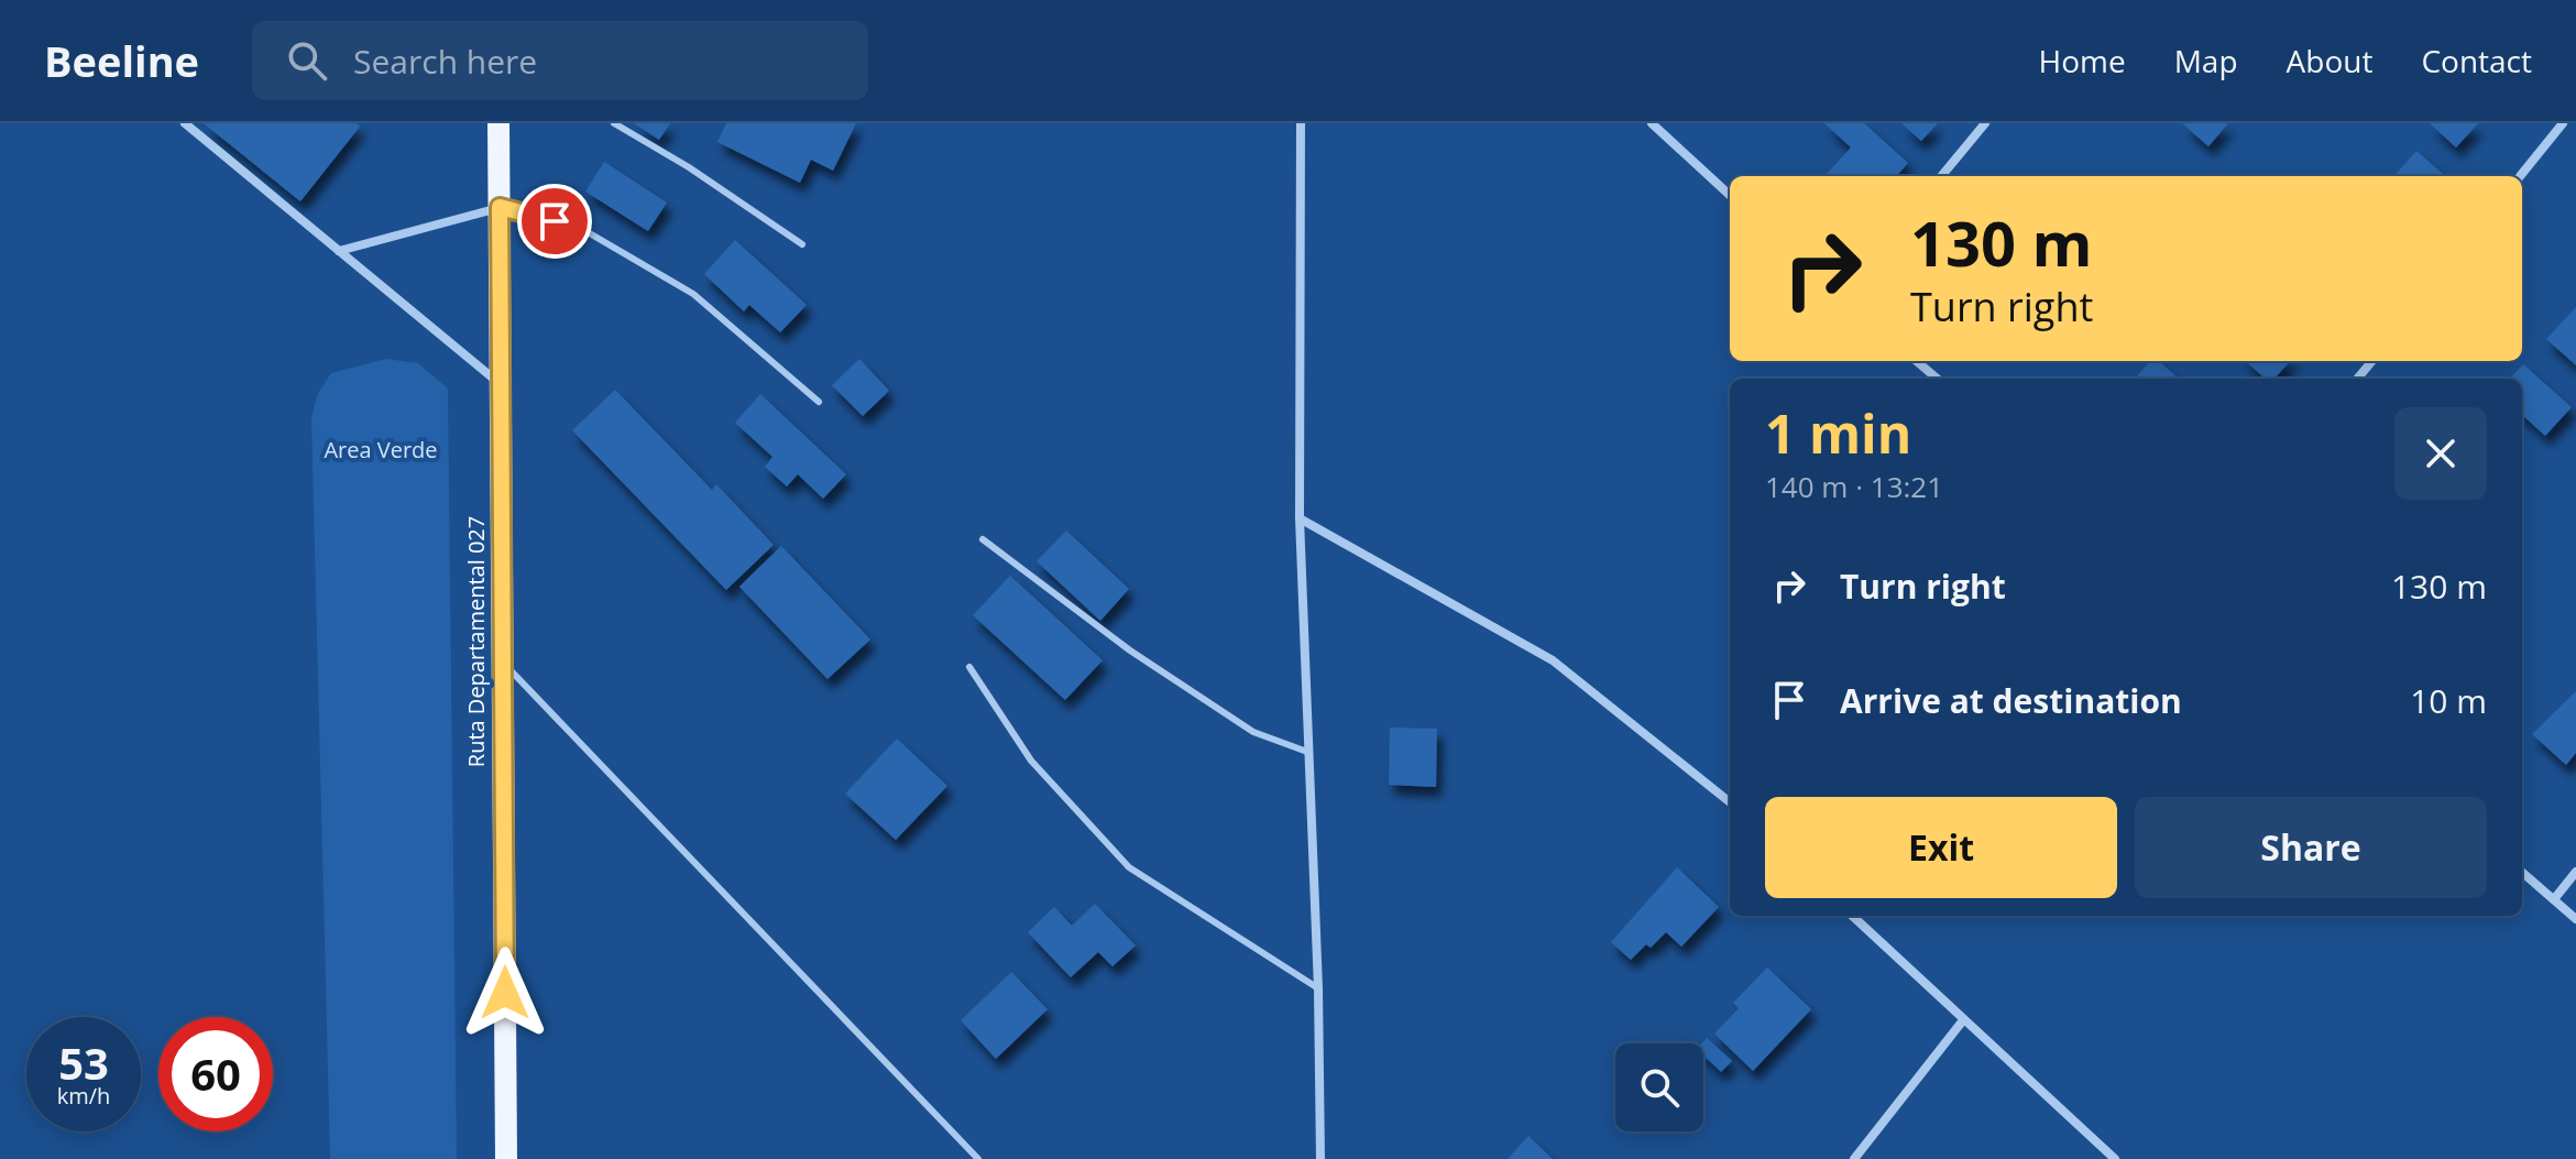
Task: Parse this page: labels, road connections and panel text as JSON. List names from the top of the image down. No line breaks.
{"streets":{"main road":["Ruta Departamental 027"]},"parks":["Area Verde"],"page":{"header":"Beeline","search":"Search here","nav":["Home","Map","About","Contact"],"turn":["130 m","Turn right"],"heading":["1 min","140 m · 13:21"],"list":[{"name":"Turn right","value":"130 m"},{"name":"Arrive at destination","value":"10 m"}],"buttons":["Exit","Share"],"speed":"53 km/h","limit":"60"}}
